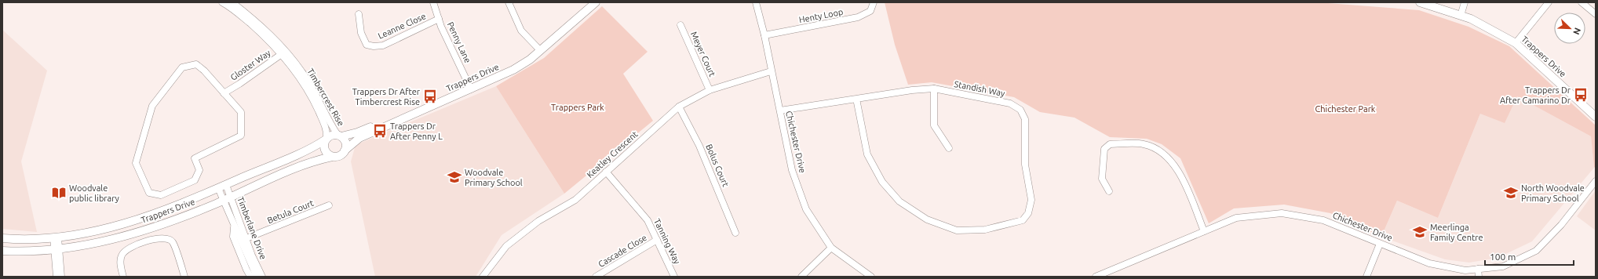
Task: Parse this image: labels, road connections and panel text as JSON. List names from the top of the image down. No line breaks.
{"streets":{"main road":["Trappers Drive"],"street":["Henty Loop","Leanne Close","Penny Lane","Meyer Court","Gloster Way","Standish Way","Timbercrest Rise","Chichester Drive","Keatley Crescent","Bolus Court","Betula Court","Timberlane Drive","Tanning Way","Cascade Close"]},"crossings":[["Henty Loop","Chichester Drive"],["Leanne Close","Penny Lane"],["Penny Lane","Trappers Drive"],["Meyer Court","Keatley Crescent"],["Trappers Drive","Timbercrest Rise"],["Trappers Drive","Timberlane Drive"],["Gloster Way","Timbercrest Rise"],["Standish Way","Chichester Drive"],["Chichester Drive","Keatley Crescent"],["Keatley Crescent","Bolus Court"],["Keatley Crescent","Tanning Way"],["Betula Court","Timberlane Drive"],["Tanning Way","Cascade Close"]],"parks":["Trappers Park","Chichester Park"],"places":{"bus stop":["Trappers Dr After Camarino Dr","Trappers Dr After Timbercrest Rise","Trappers Dr After Penny L"],"school or university":["Woodvale Primary School","North Woodvale Primary School","Meerlinga Family Centre"],"library":["Woodvale public library"]},"scale_bar":"100 m","north":"bottom right"}
